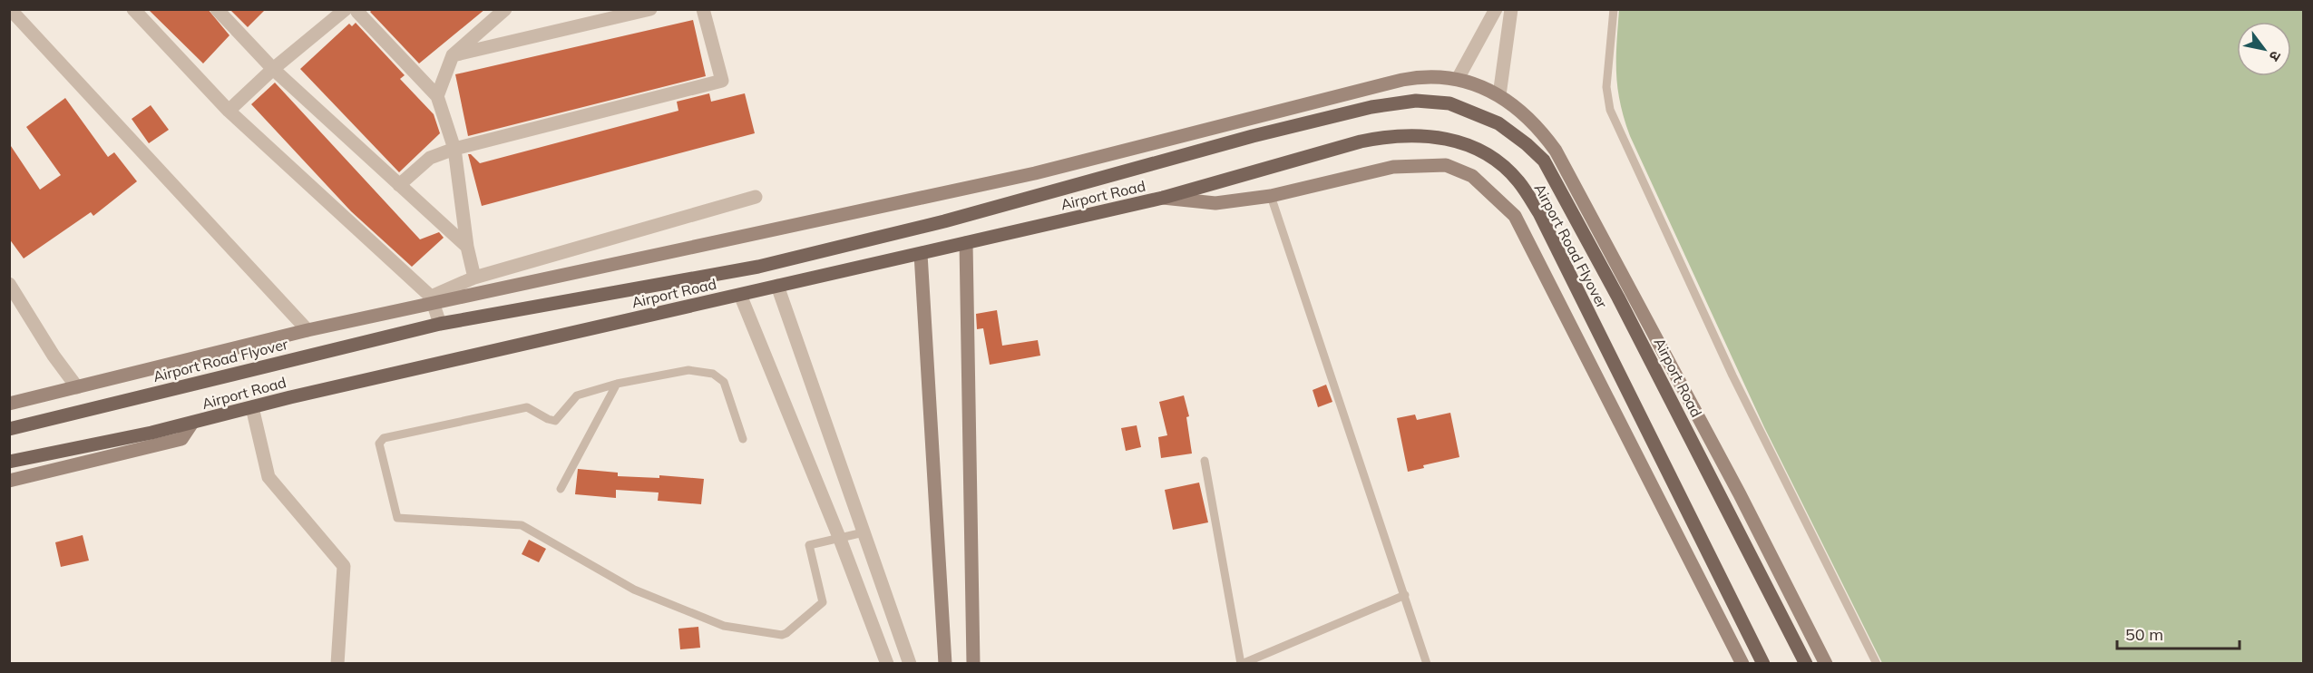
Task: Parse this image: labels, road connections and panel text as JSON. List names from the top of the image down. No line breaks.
{"streets":{"main road":["Airport Road","Airport Road Flyover"]},"crossings":[["Airport Road","Airport Road Flyover"]],"scale_bar":"50 m","north":"bottom right"}
